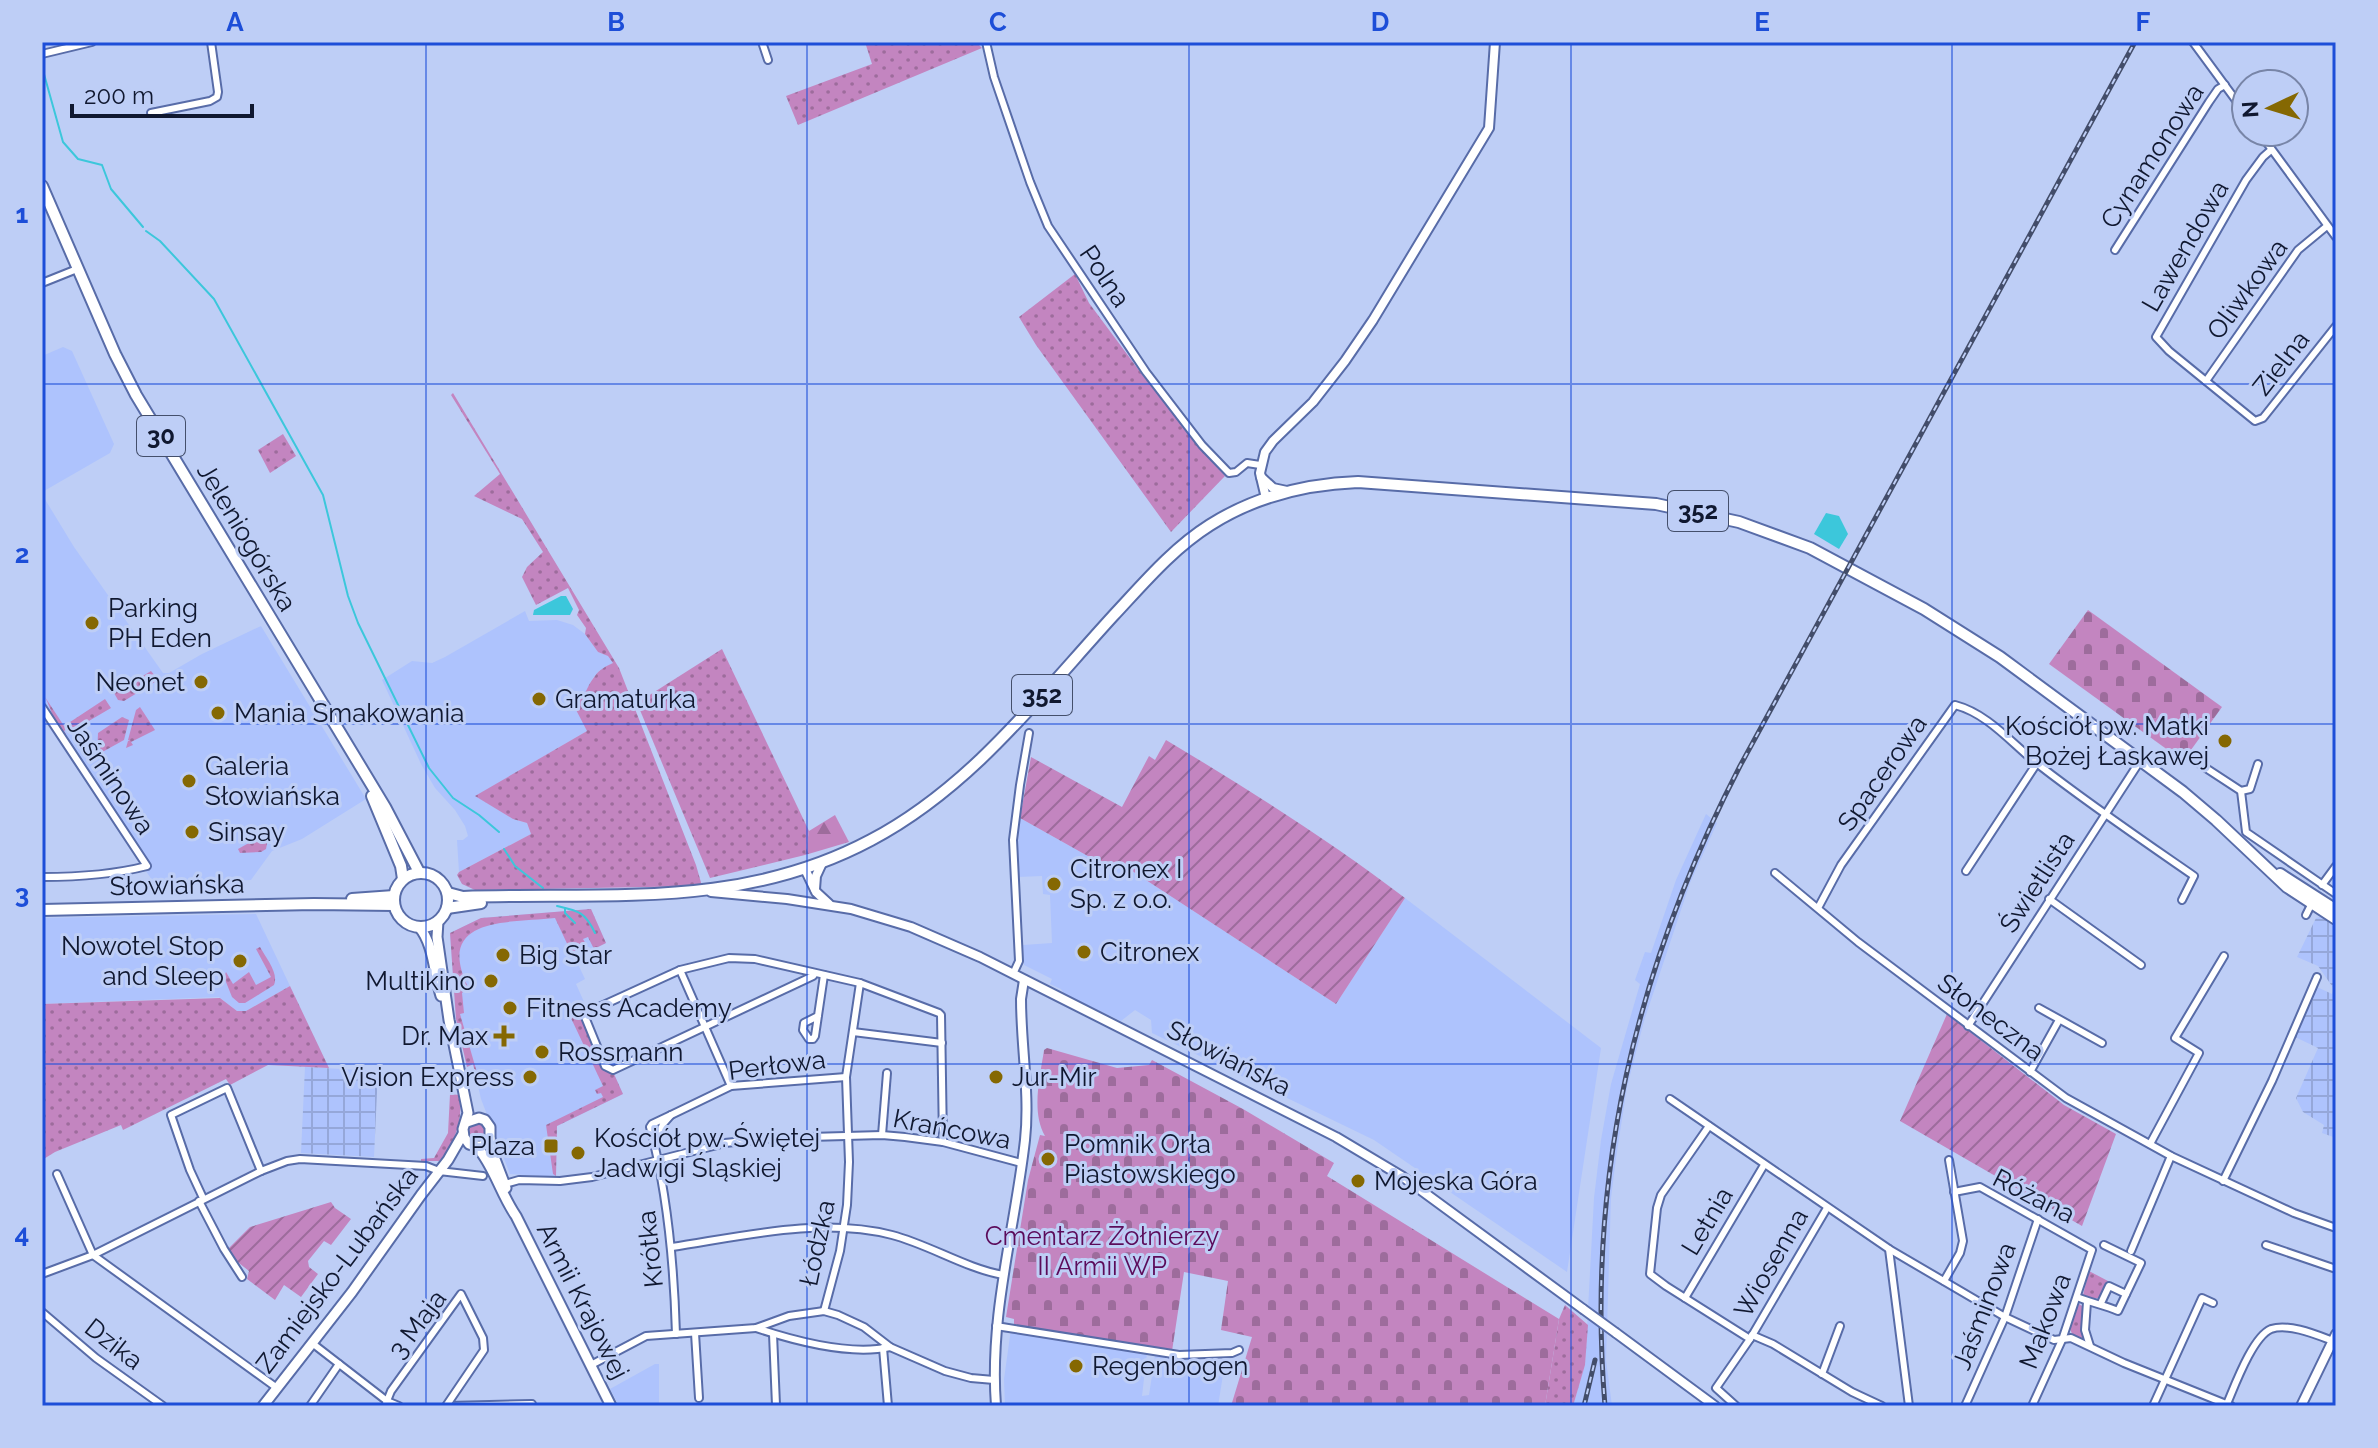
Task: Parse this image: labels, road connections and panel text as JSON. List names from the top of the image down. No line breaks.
{"streets":{"main road":["30","352","Jeleniogórska","Słowiańska","Zamiejsko-Lubańska","Armii Krajowej"],"street":["Cynamonowa","Lawendowa","Polna","Oliwkowa","Zielna","Spacerowa","Jaśminowa","Świetlista","Słoneczna","Perłowa","Krańcowa","Różana","Letnia","Łódzka","Krótka","Wiosenna","Makowa","3 Maja","Dzika"]},"crossings":[["Lawendowa","Oliwkowa"],["Lawendowa","Zielna"],["30","352"],["30","Jeleniogórska"],["30","Słowiańska"],["352","Jeleniogórska"],["352","Świetlista"],["352","Słowiańska"],["Jeleniogórska","Słowiańska"],["Spacerowa","Słoneczna"],["Jaśminowa","Różana"],["Świetlista","Słoneczna"],["Perłowa","Krańcowa"],["Perłowa","Łódzka"],["Perłowa","Krótka"],["Krańcowa","Łódzka"],["Krańcowa","Krótka"],["Krańcowa","Armii Krajowej"],["Różana","Makowa"],["Zamiejsko-Lubańska","Armii Krajowej"]],"parks":["Cmentarz Żołnierzy II Armii WP"],"places":{"other":["Parking PH Eden","Neonet","Gramaturka","Mania Smakowania","Kościół pw. Matki Bożej Łaskawej","Galeria Słowiańska","Sinsay","Citronex I Sp. z o.o.","Citronex","Big Star","Nowotel Stop and Sleep","Multikino","Fitness Academy","Rossmann","Vision Express","Jur-Mir","Kościół pw. Świętej Jadwigi Śląskiej","Pomnik Orła Piastowskiego","Mojeska Góra","Regenbogen"],"health":["Dr. Max"],"transit":["Plaza"]},"scale_bar":"200 m","north":"left","grid":{"columns":["A","B","C","D","E","F"],"rows":["1","2","3","4"]}}
